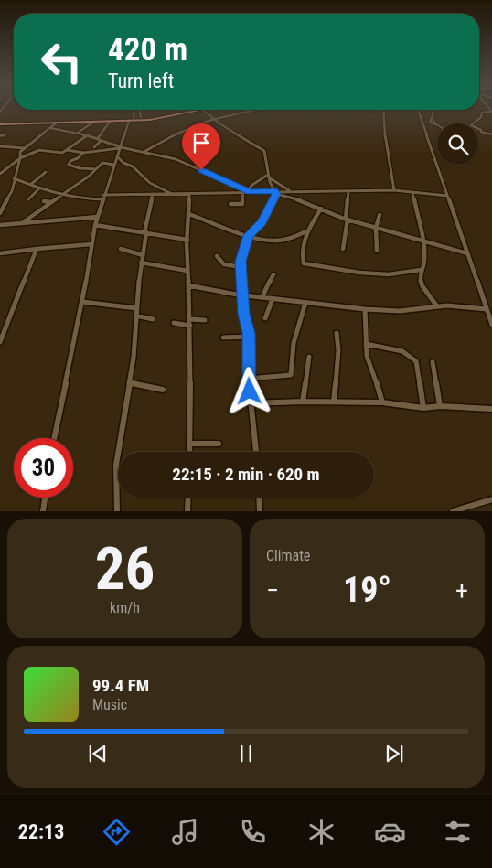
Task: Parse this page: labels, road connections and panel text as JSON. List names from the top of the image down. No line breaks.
{"page":{"turn":["420 m","Turn left"],"limit":"30","trip":"22:15 · 2 min · 620 m","tile":[["26","km/h"],"Climate"],"heat":["−","19°","+"],"song":["99.4 FM","Music"],"tabs":"22:13"}}
